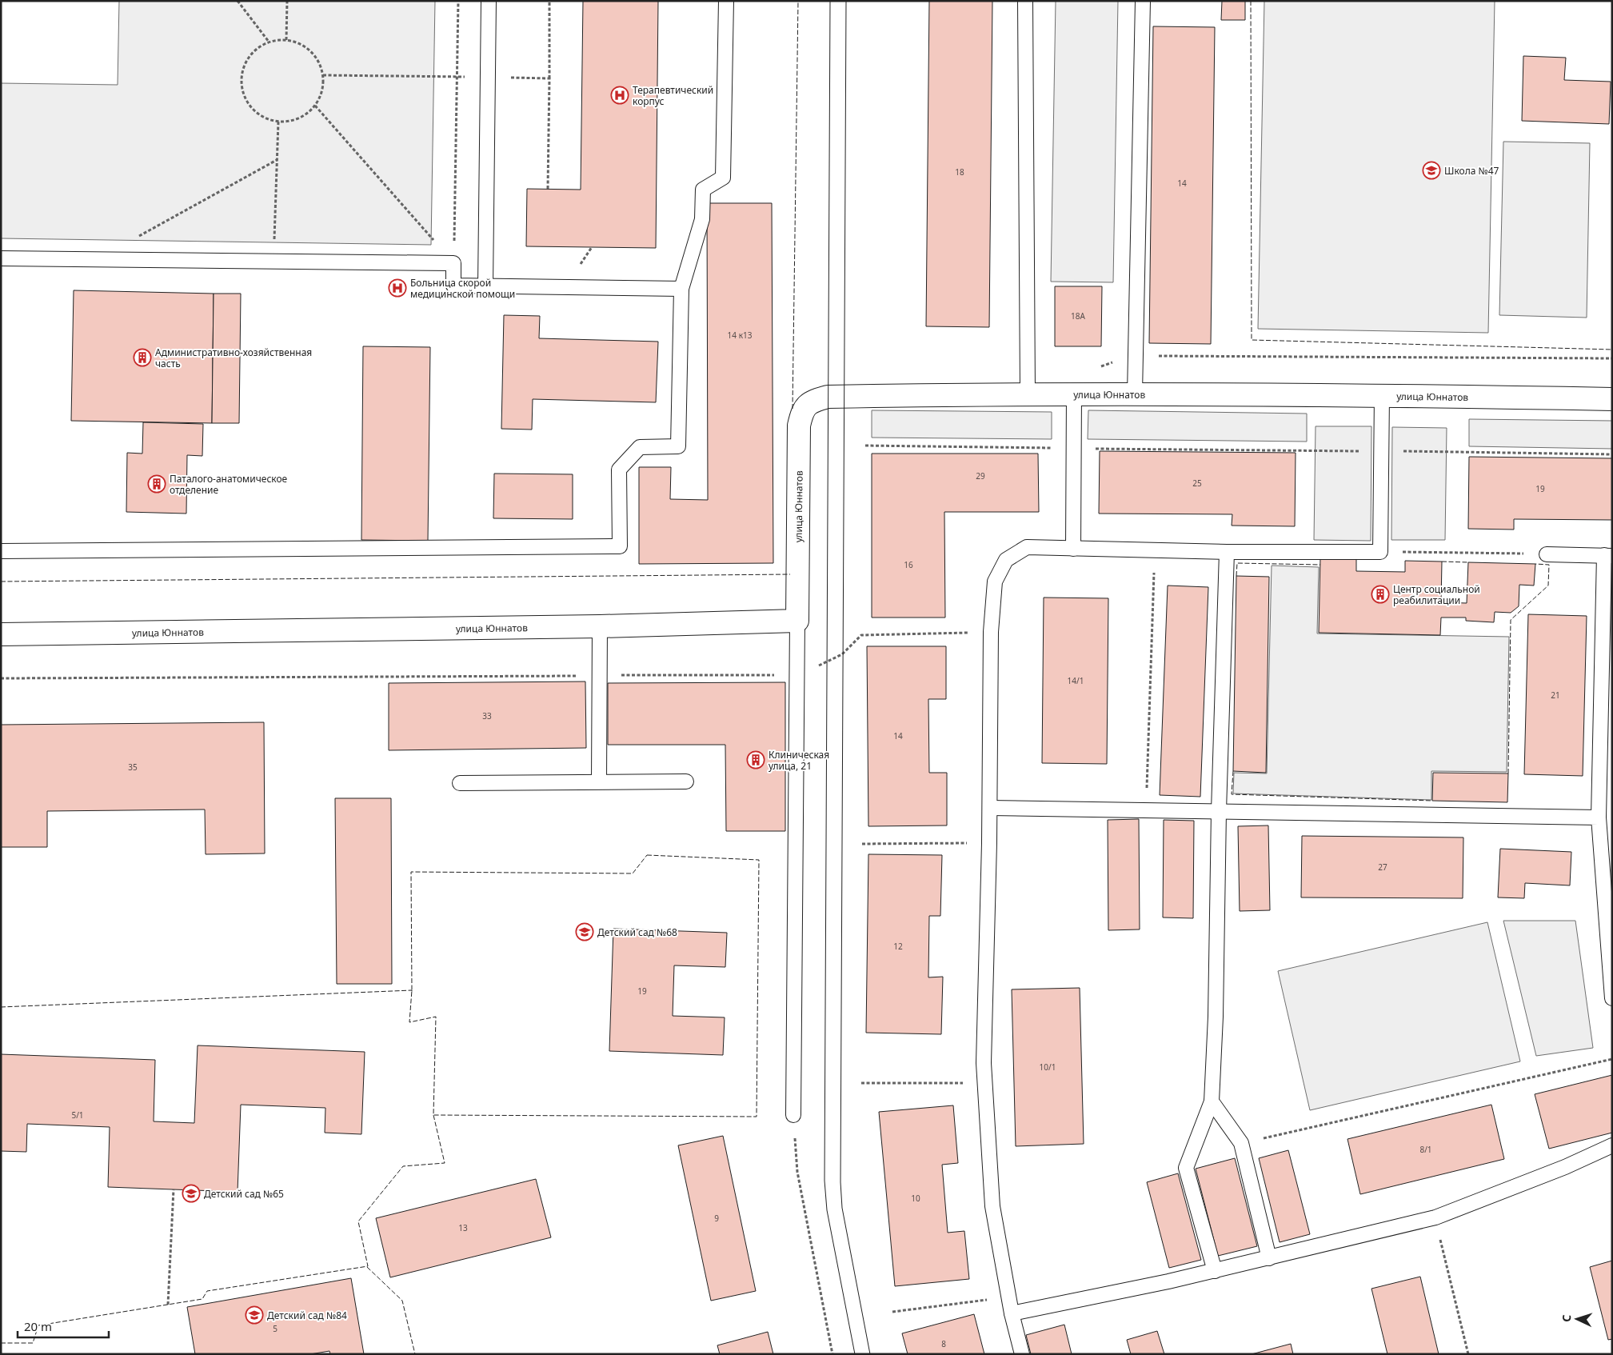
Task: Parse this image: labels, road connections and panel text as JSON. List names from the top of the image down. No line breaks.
{"streets":{"street":["улица Юннатов"]},"places":{"hospital":["Терапевтический корпус","Больница скорой медицинской помощи"],"school or university":["Школа №47","Детский сад №68","Детский сад №65","Детский сад №84"],"building":["Административно-хозяйственная часть","Паталого-анатомическое отделение","Центр социальной реабилитации","Клиническая улица, 21"]},"house_numbers":["18","14","18А","14 к13","29","25","19","16","14/1","21","33","14","35","27","12","19","10/1","5/1","8/1","10","9","13","5","8"],"scale_bar":"20 m","north":"left"}
